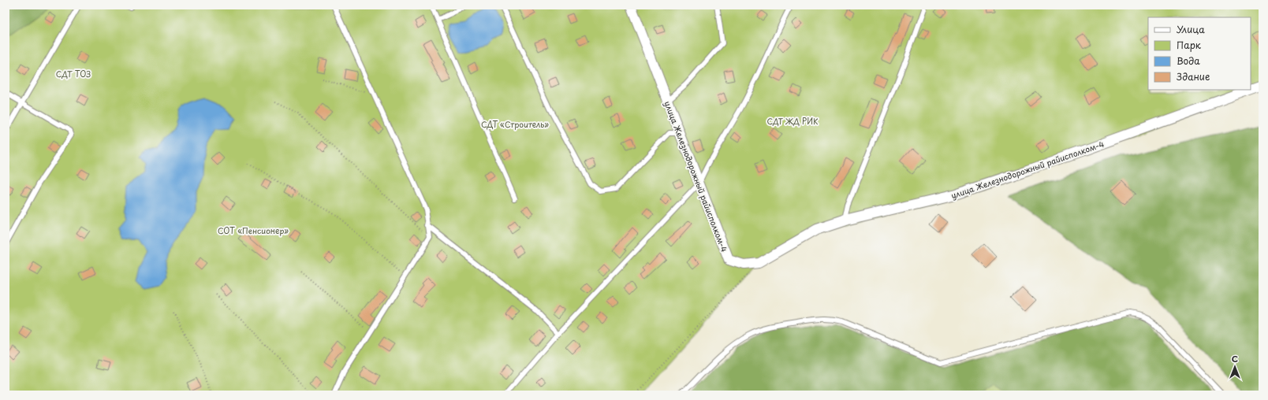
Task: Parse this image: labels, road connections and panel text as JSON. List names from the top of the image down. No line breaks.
{"streets":{"street":["улица Железнодорожный райисполком-4"]},"parks":["СДТ ТОЗ","СДТ ЖД РИК","СДТ «Строитель»","СОТ «Пенсионер»"],"legend":["Улица","Парк","Вода","Здание"],"north":"top"}
